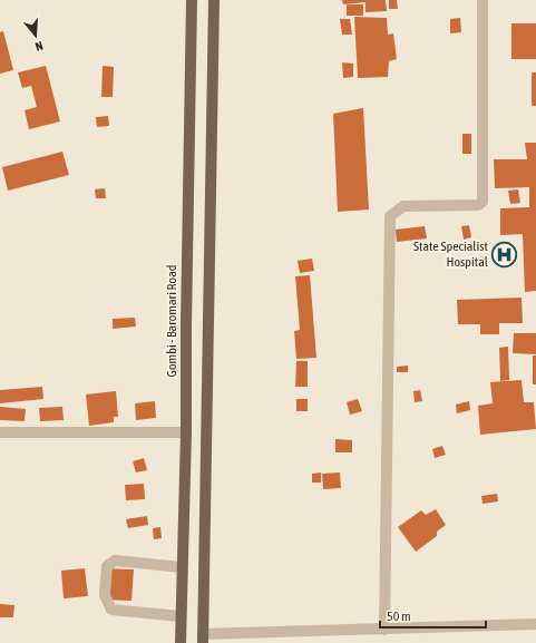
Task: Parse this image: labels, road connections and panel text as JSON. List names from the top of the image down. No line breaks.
{"streets":{"main road":["Gombi - Baromari Road"]},"places":{"hospital":["State Specialist Hospital"]},"scale_bar":"50 m","north":"bottom"}
